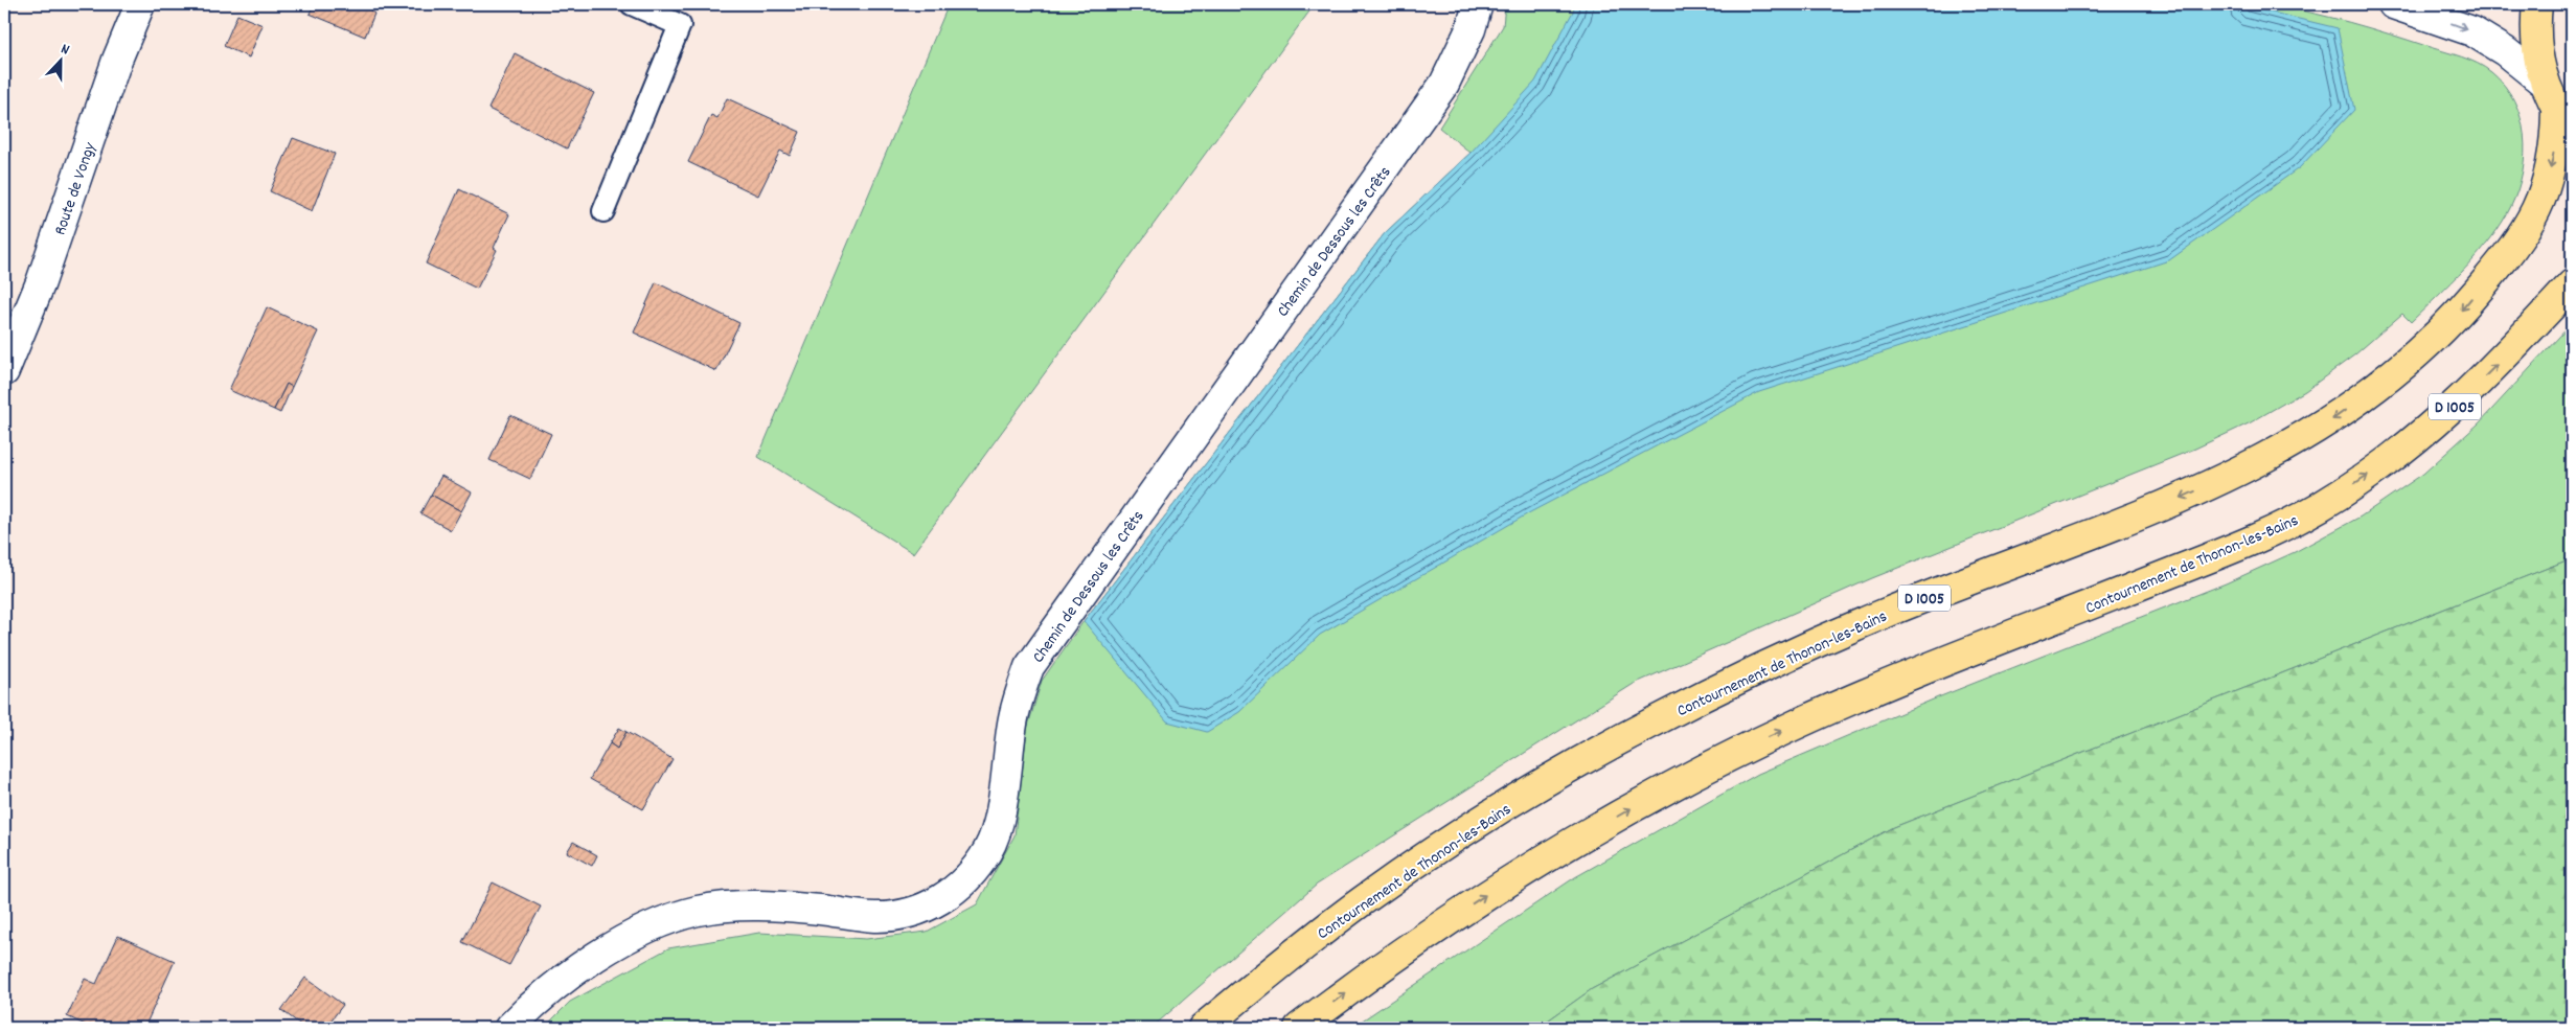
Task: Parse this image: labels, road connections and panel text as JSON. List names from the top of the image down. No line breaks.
{"streets":{"main road":["D 1005","Contournement de Thonon-les-Bains"],"street":["Route de Vongy","Chemin de Dessous les Crêts"]},"north":"top"}
